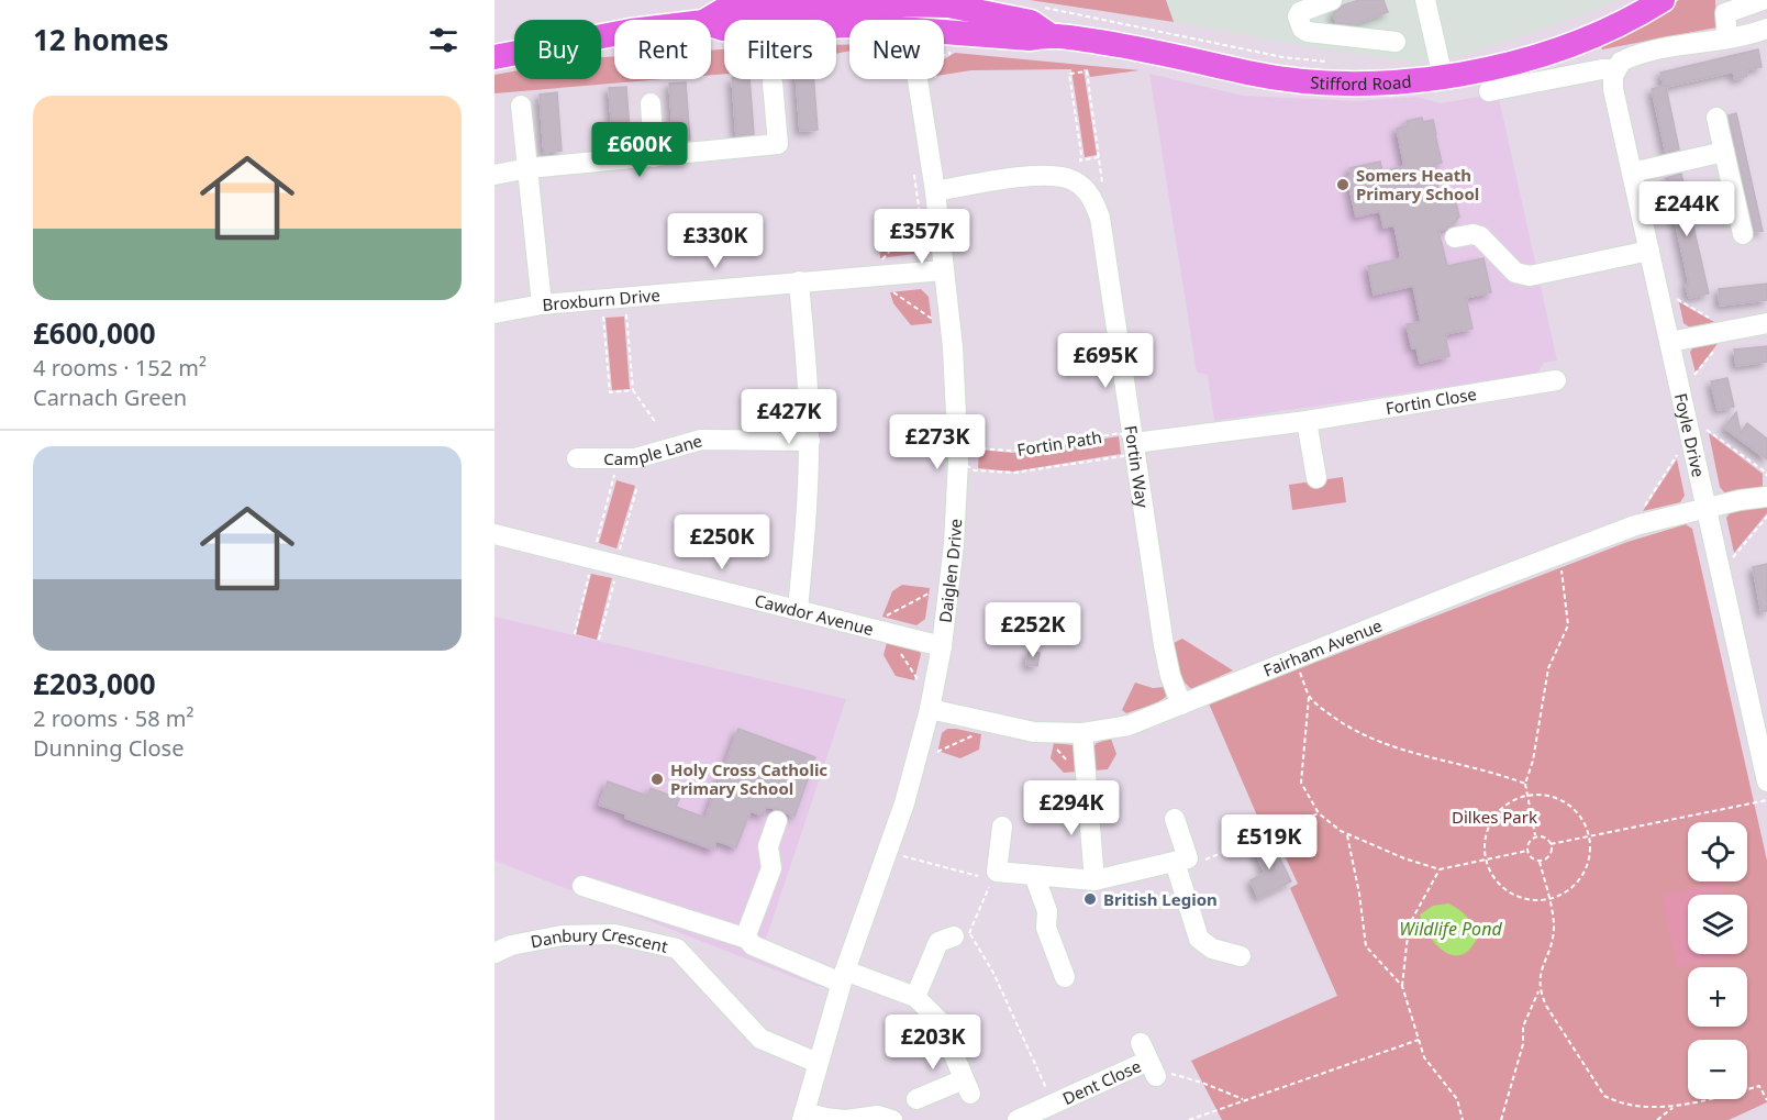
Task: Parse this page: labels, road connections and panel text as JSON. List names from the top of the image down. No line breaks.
{"streets":{"main road":["Stifford Road"],"street":["Broxburn Drive","Fortin Close","Foyle Drive","Cample Lane","Fortin Way","Daiglen Drive","Cawdor Avenue","Fairham Avenue","Danbury Crescent","Dent Close"],"path":["Fortin Path"]},"crossings":[["Stifford Road","Daiglen Drive"],["Broxburn Drive","Daiglen Drive"],["Fortin Close","Fortin Path"],["Fortin Close","Fortin Way"],["Foyle Drive","Fairham Avenue"],["Fortin Path","Fortin Way"],["Fortin Path","Daiglen Drive"],["Fortin Way","Fairham Avenue"],["Daiglen Drive","Cawdor Avenue"],["Daiglen Drive","Fairham Avenue"],["Daiglen Drive","Danbury Crescent"]],"water":["Wildlife Pond"],"parks":["Dilkes Park"],"places":["Somers Heath Primary School","Holy Cross Catholic Primary School","British Legion"],"page":{"heading":"12 homes","chip":["Buy","Rent","Filters","New"],"list":[{"name":"£600,000","note":"4 rooms · 152 m² · Carnach Green"},{"name":"£203,000","note":"2 rooms · 58 m² · Dunning Close"}],"price":["£600K","£244K","£357K","£330K","£695K","£427K","£273K","£250K","£252K","£294K","£519K","£203K"],"map_buttons":["+","−"]}}
